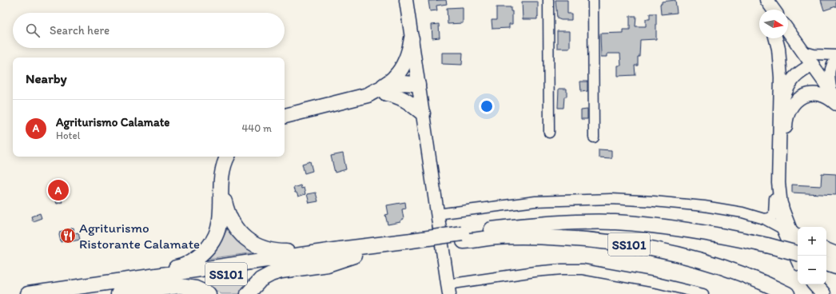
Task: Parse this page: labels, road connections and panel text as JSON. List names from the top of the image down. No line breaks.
{"streets":{"highway":["SS101"]},"places":{"restaurant":["Agriturismo Ristorante Calamate"]},"north":"right","page":{"search":"Search here","heading":"Nearby","list":[{"mark":"A","name":"Agriturismo Calamate","note":"Hotel","value":"440 m"}],"pins":"A","map_buttons":["+","−"]}}
